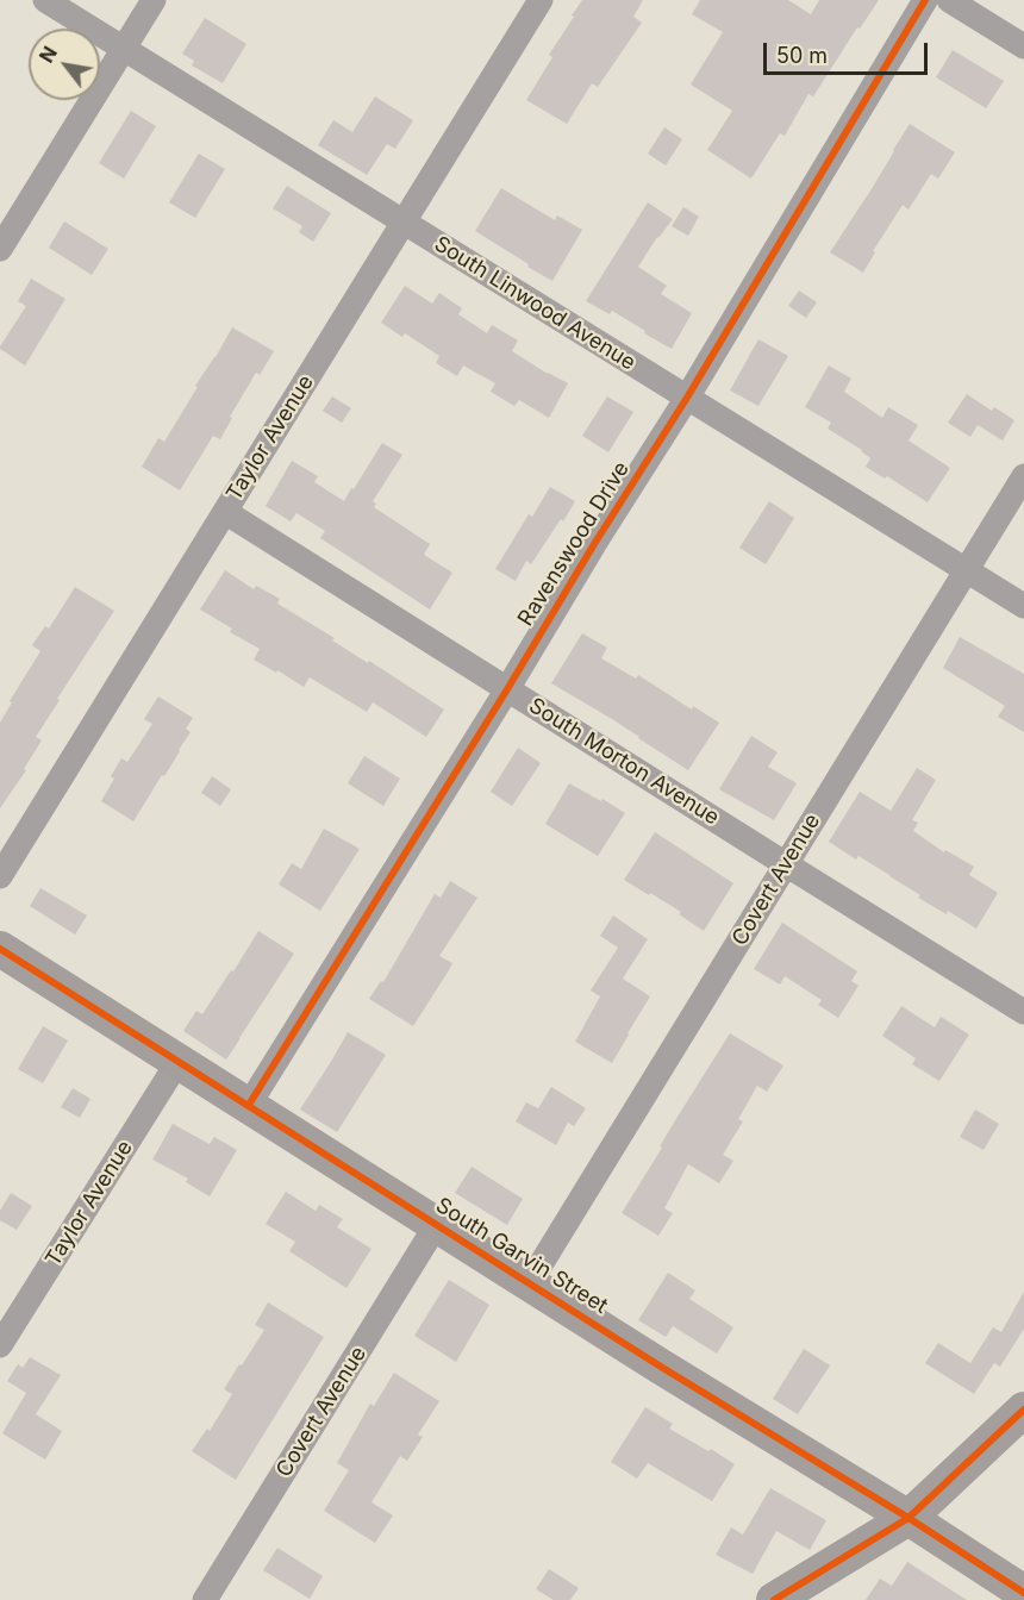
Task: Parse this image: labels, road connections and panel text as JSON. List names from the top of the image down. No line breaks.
{"streets":{"street":["South Linwood Avenue","Taylor Avenue","Ravenswood Drive","South Morton Avenue","Covert Avenue","South Garvin Street"]},"crossings":[["South Linwood Avenue","Taylor Avenue"],["South Linwood Avenue","Ravenswood Drive"],["South Linwood Avenue","Covert Avenue"],["Taylor Avenue","South Morton Avenue"],["Taylor Avenue","South Garvin Street"],["Ravenswood Drive","South Morton Avenue"],["Ravenswood Drive","South Garvin Street"],["South Morton Avenue","Covert Avenue"],["Covert Avenue","South Garvin Street"]],"scale_bar":"50 m","north":"top left"}
